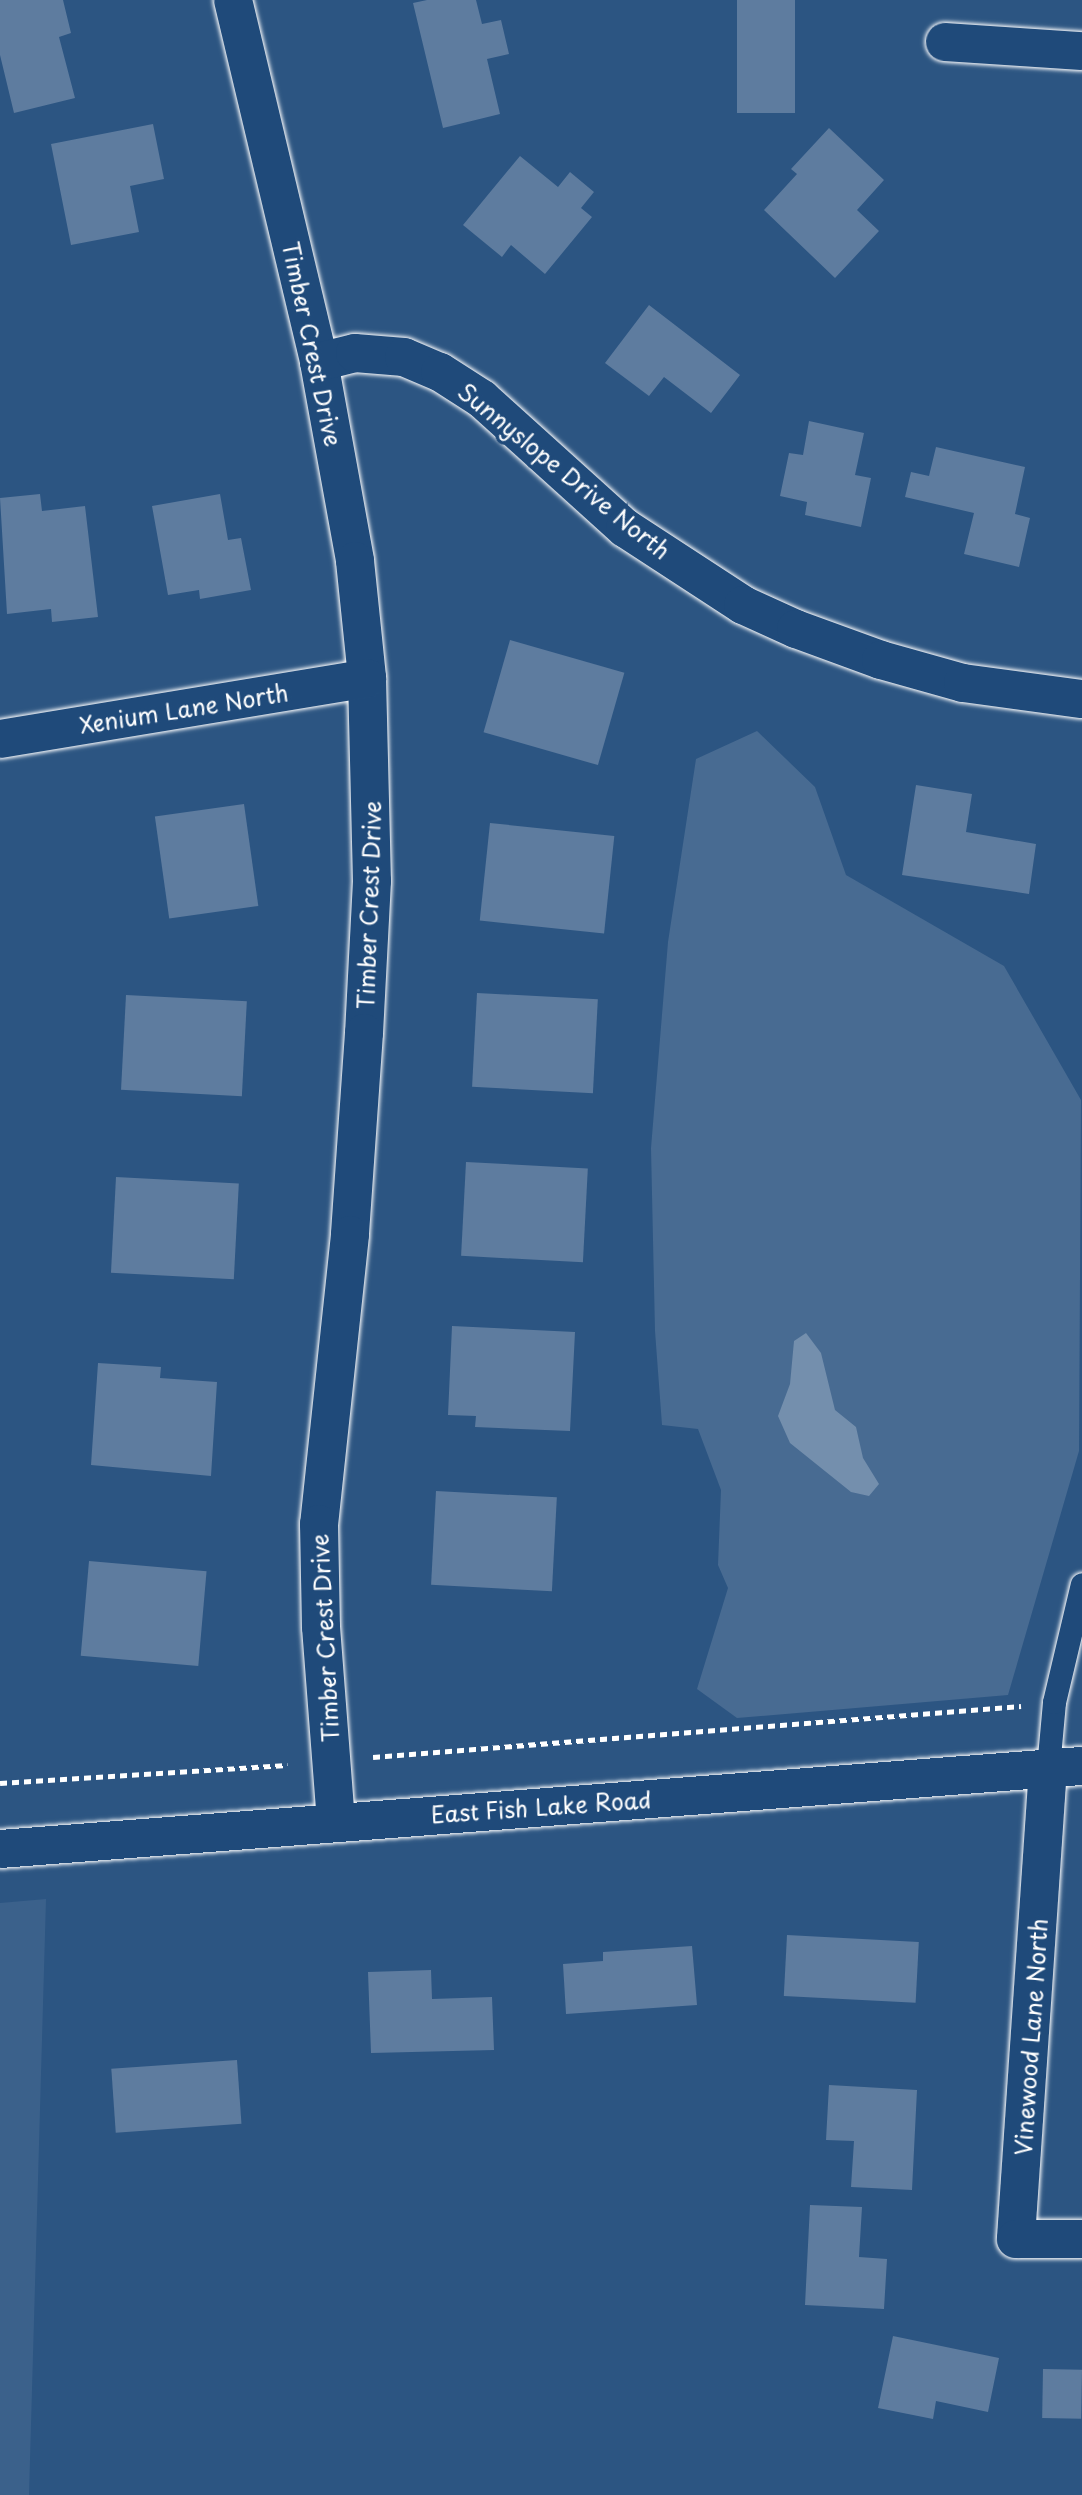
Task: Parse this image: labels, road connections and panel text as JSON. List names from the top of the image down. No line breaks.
{"streets":{"street":["Timber Crest Drive","Sunnyslope Drive North","Xenium Lane North","East Fish Lake Road","Vinewood Lane North"]},"crossings":[["Timber Crest Drive","Sunnyslope Drive North"],["Timber Crest Drive","Xenium Lane North"],["Timber Crest Drive","East Fish Lake Road"],["East Fish Lake Road","Vinewood Lane North"]]}
